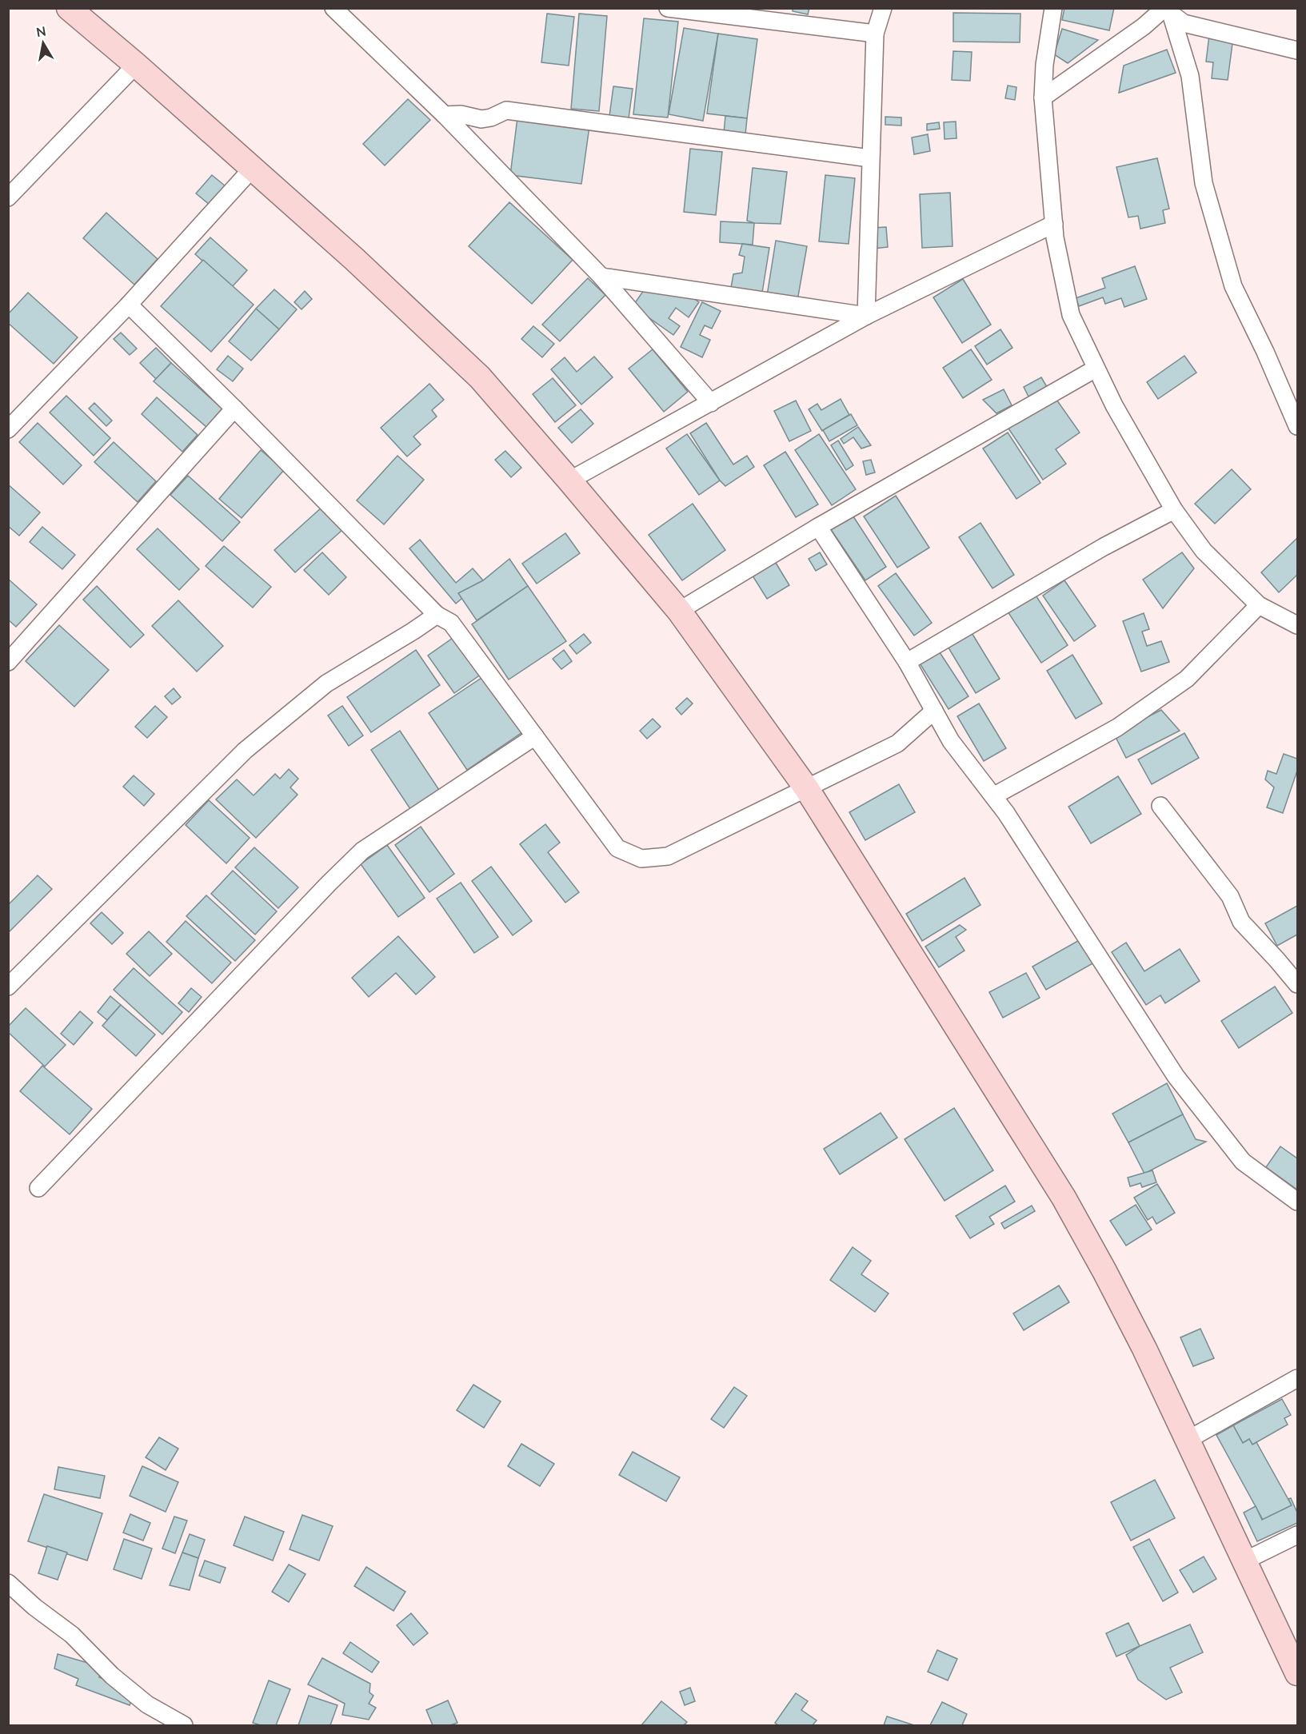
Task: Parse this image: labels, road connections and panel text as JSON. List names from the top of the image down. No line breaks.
{"north":"top"}
